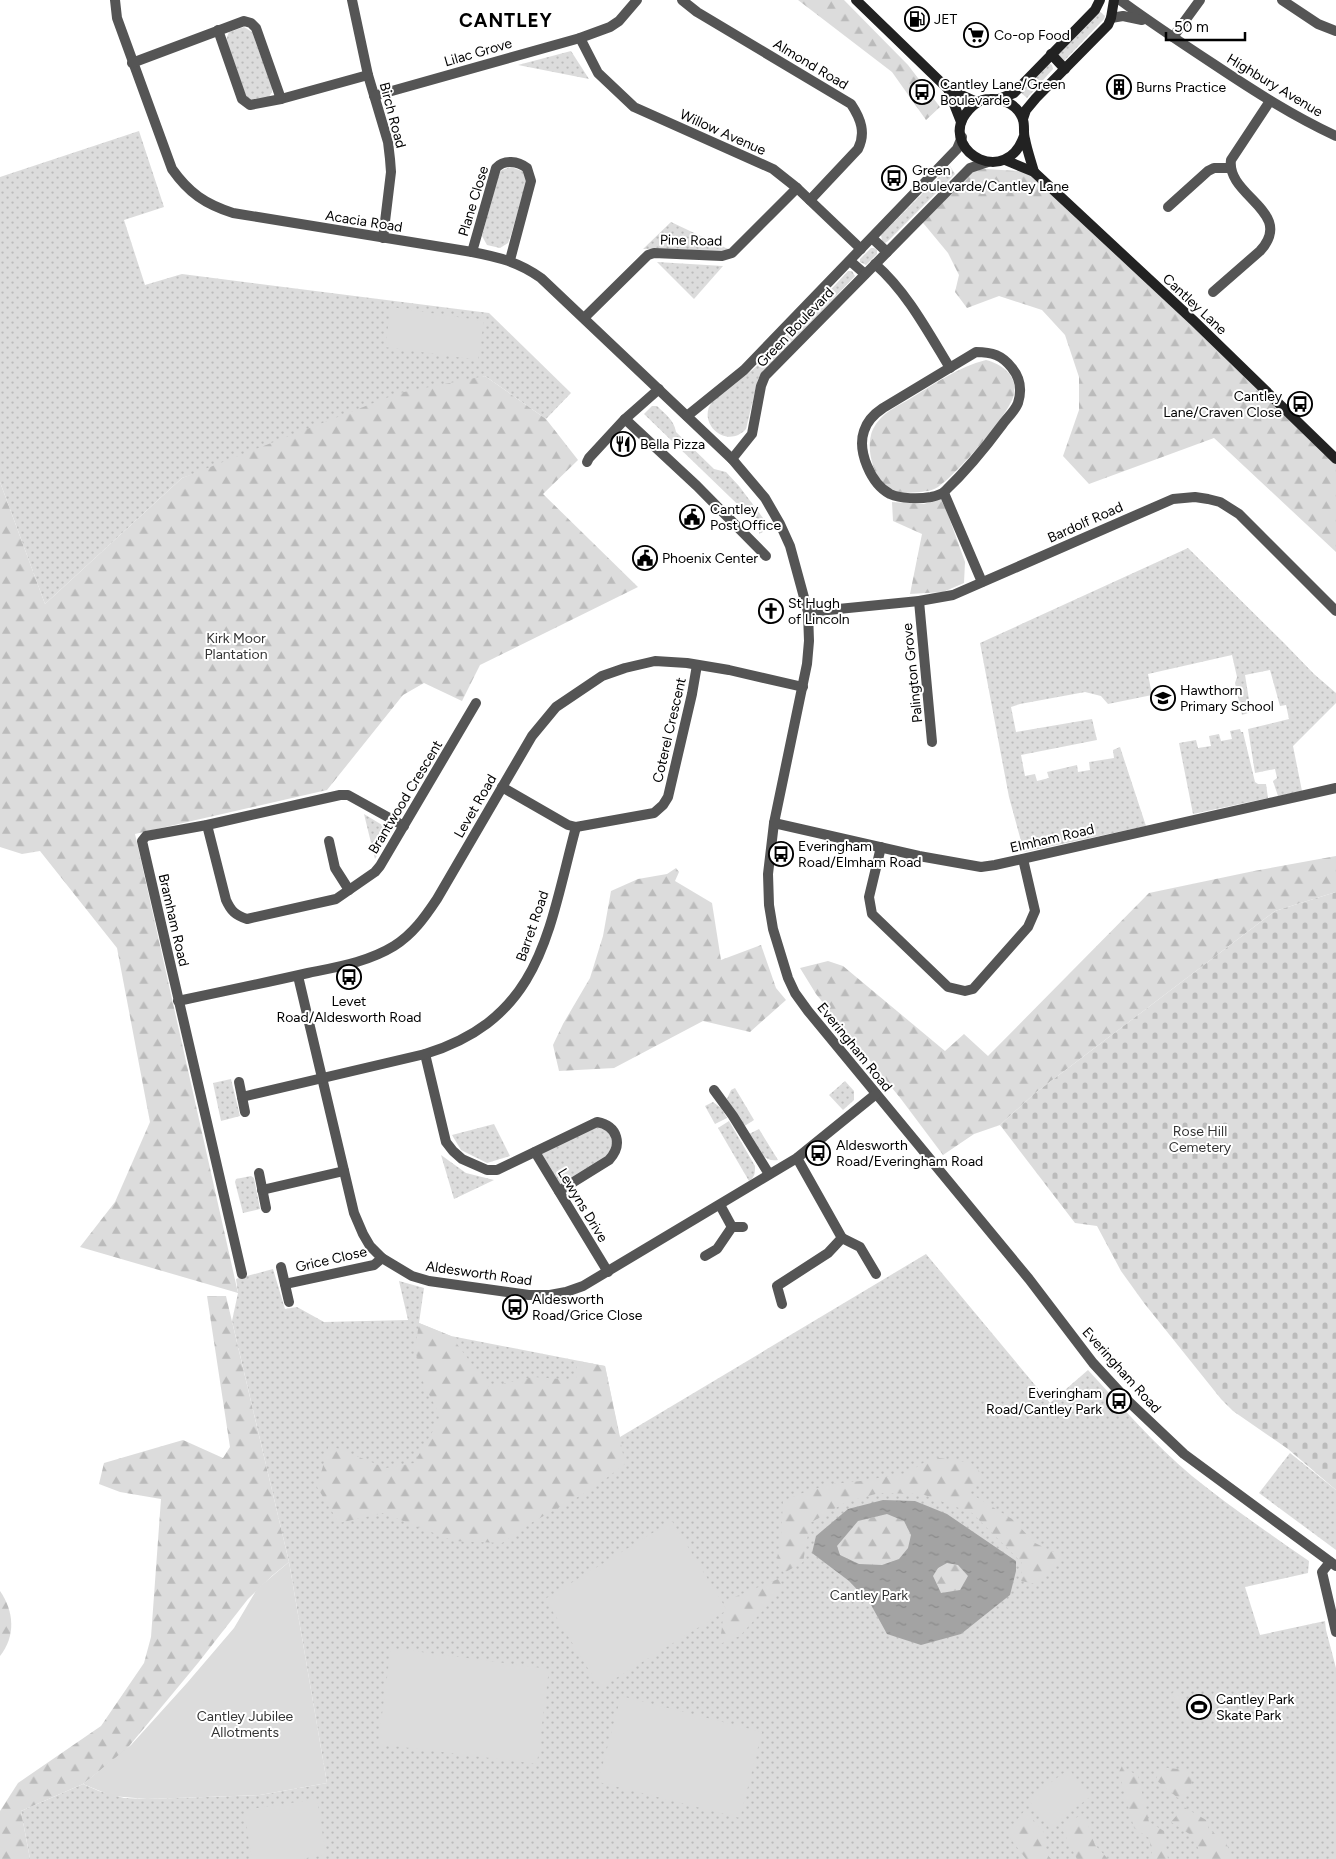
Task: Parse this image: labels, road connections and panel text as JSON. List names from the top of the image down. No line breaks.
{"streets":{"main road":["Cantley Lane"],"street":["Lilac Grove","Almond Road","Highbury Avenue","Birch Road","Willow Avenue","Plane Close","Acacia Road","Pine Road","Green Boulevard","Bardolf Road","Palington Grove","Coterel Crescent","Brantwood Crescent","Levet Road","Elmham Road","Bramham Road","Barret Road","Everingham Road","Lewyns Drive","Grice Close","Aldesworth Road"]},"crossings":[["Lilac Grove","Birch Road"],["Lilac Grove","Willow Avenue"],["Almond Road","Willow Avenue"],["Birch Road","Acacia Road"],["Willow Avenue","Pine Road"],["Willow Avenue","Green Boulevard"],["Plane Close","Acacia Road"],["Acacia Road","Pine Road"],["Acacia Road","Green Boulevard"],["Acacia Road","Everingham Road"],["Cantley Lane","Green Boulevard"],["Green Boulevard","Everingham Road"],["Bardolf Road","Palington Grove"],["Bardolf Road","Everingham Road"],["Coterel Crescent","Levet Road"],["Coterel Crescent","Barret Road"],["Brantwood Crescent","Bramham Road"],["Levet Road","Bramham Road"],["Levet Road","Everingham Road"],["Levet Road","Aldesworth Road"],["Elmham Road","Everingham Road"],["Barret Road","Aldesworth Road"],["Everingham Road","Aldesworth Road"],["Lewyns Drive","Aldesworth Road"],["Grice Close","Aldesworth Road"]],"districts":["CANTLEY"],"parks":["Kirk Moor Plantation","Rose Hill Cemetery","Cantley Park","Cantley Jubilee Allotments"],"places":{"fuel station":["JET"],"supermarket":["Co-op Food"],"building":["Burns Practice"],"bus stop":["Cantley Lane/Green Boulevarde","Green Boulevarde/Cantley Lane","Cantley Lane/Craven Close","Everingham Road/Elmham Road","Levet Road/Aldesworth Road","Aldesworth Road/Everingham Road","Aldesworth Road/Grice Close","Everingham Road/Cantley Park"],"restaurant":["Bella Pizza"],"public building":["Cantley Post Office","Phoenix Center"],"church":["St Hugh of Lincoln"],"school or university":["Hawthorn Primary School"],"sports":["Cantley Park Skate Park"]},"scale_bar":"50 m"}
